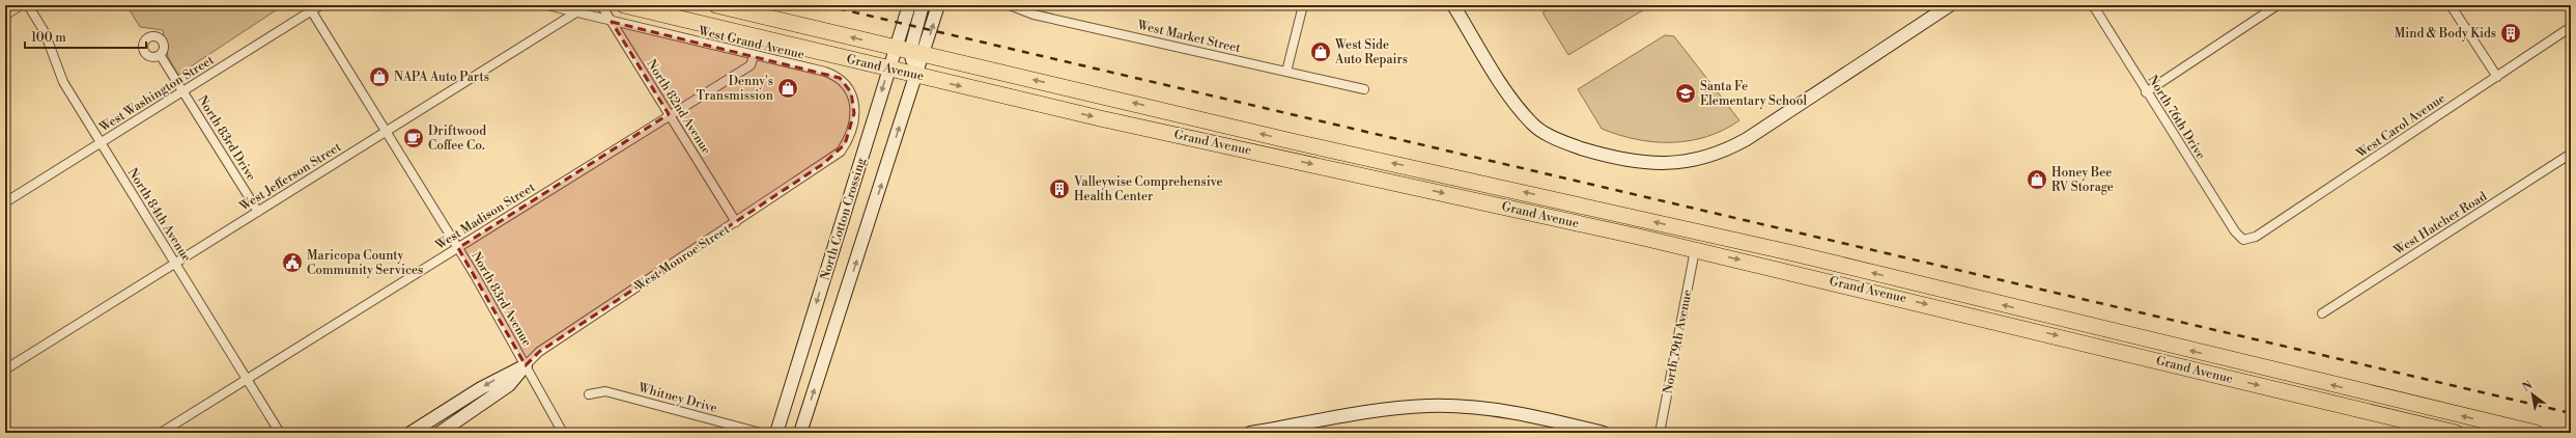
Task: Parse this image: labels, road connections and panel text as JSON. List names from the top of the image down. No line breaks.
{"streets":{"highway":["Grand Avenue"],"street":["West Market Street","West Grand Avenue","West Washington Street","North 82nd Avenue","North 76th Drive","West Carol Avenue","North 83rd Drive","West Jefferson Street","North 84th Avenue","West Madison Street","North Cotton Crossing","West Hatcher Road","West Monroe Street","North 83rd Avenue","North 79th Avenue","Whitney Drive"]},"crossings":[["West Grand Avenue","North 82nd Avenue"],["West Grand Avenue","West Jefferson Street"],["West Grand Avenue","West Madison Street"],["West Grand Avenue","West Monroe Street"],["Grand Avenue","North Cotton Crossing"],["Grand Avenue","North 79th Avenue"],["West Washington Street","North 83rd Drive"],["West Washington Street","North 84th Avenue"],["West Washington Street","North 83rd Avenue"],["North 82nd Avenue","West Madison Street"],["North 82nd Avenue","West Monroe Street"],["North 76th Drive","West Carol Avenue"],["North 83rd Drive","West Jefferson Street"],["West Jefferson Street","North 84th Avenue"],["West Jefferson Street","North 83rd Avenue"],["North 84th Avenue","West Madison Street"],["West Madison Street","North 83rd Avenue"],["West Monroe Street","North 83rd Avenue"]],"places":{"building":["Mind & Body Kids","Valleywise Comprehensive Health Center"],"shop":["West Side Auto Repairs","NAPA Auto Parts","Denny's Transmission","Honey Bee RV Storage"],"school or university":["Santa Fe Elementary School"],"cafe":["Driftwood Coffee Co."],"public building":["Maricopa County Community Services"]},"scale_bar":"100 m","north":"top left"}
